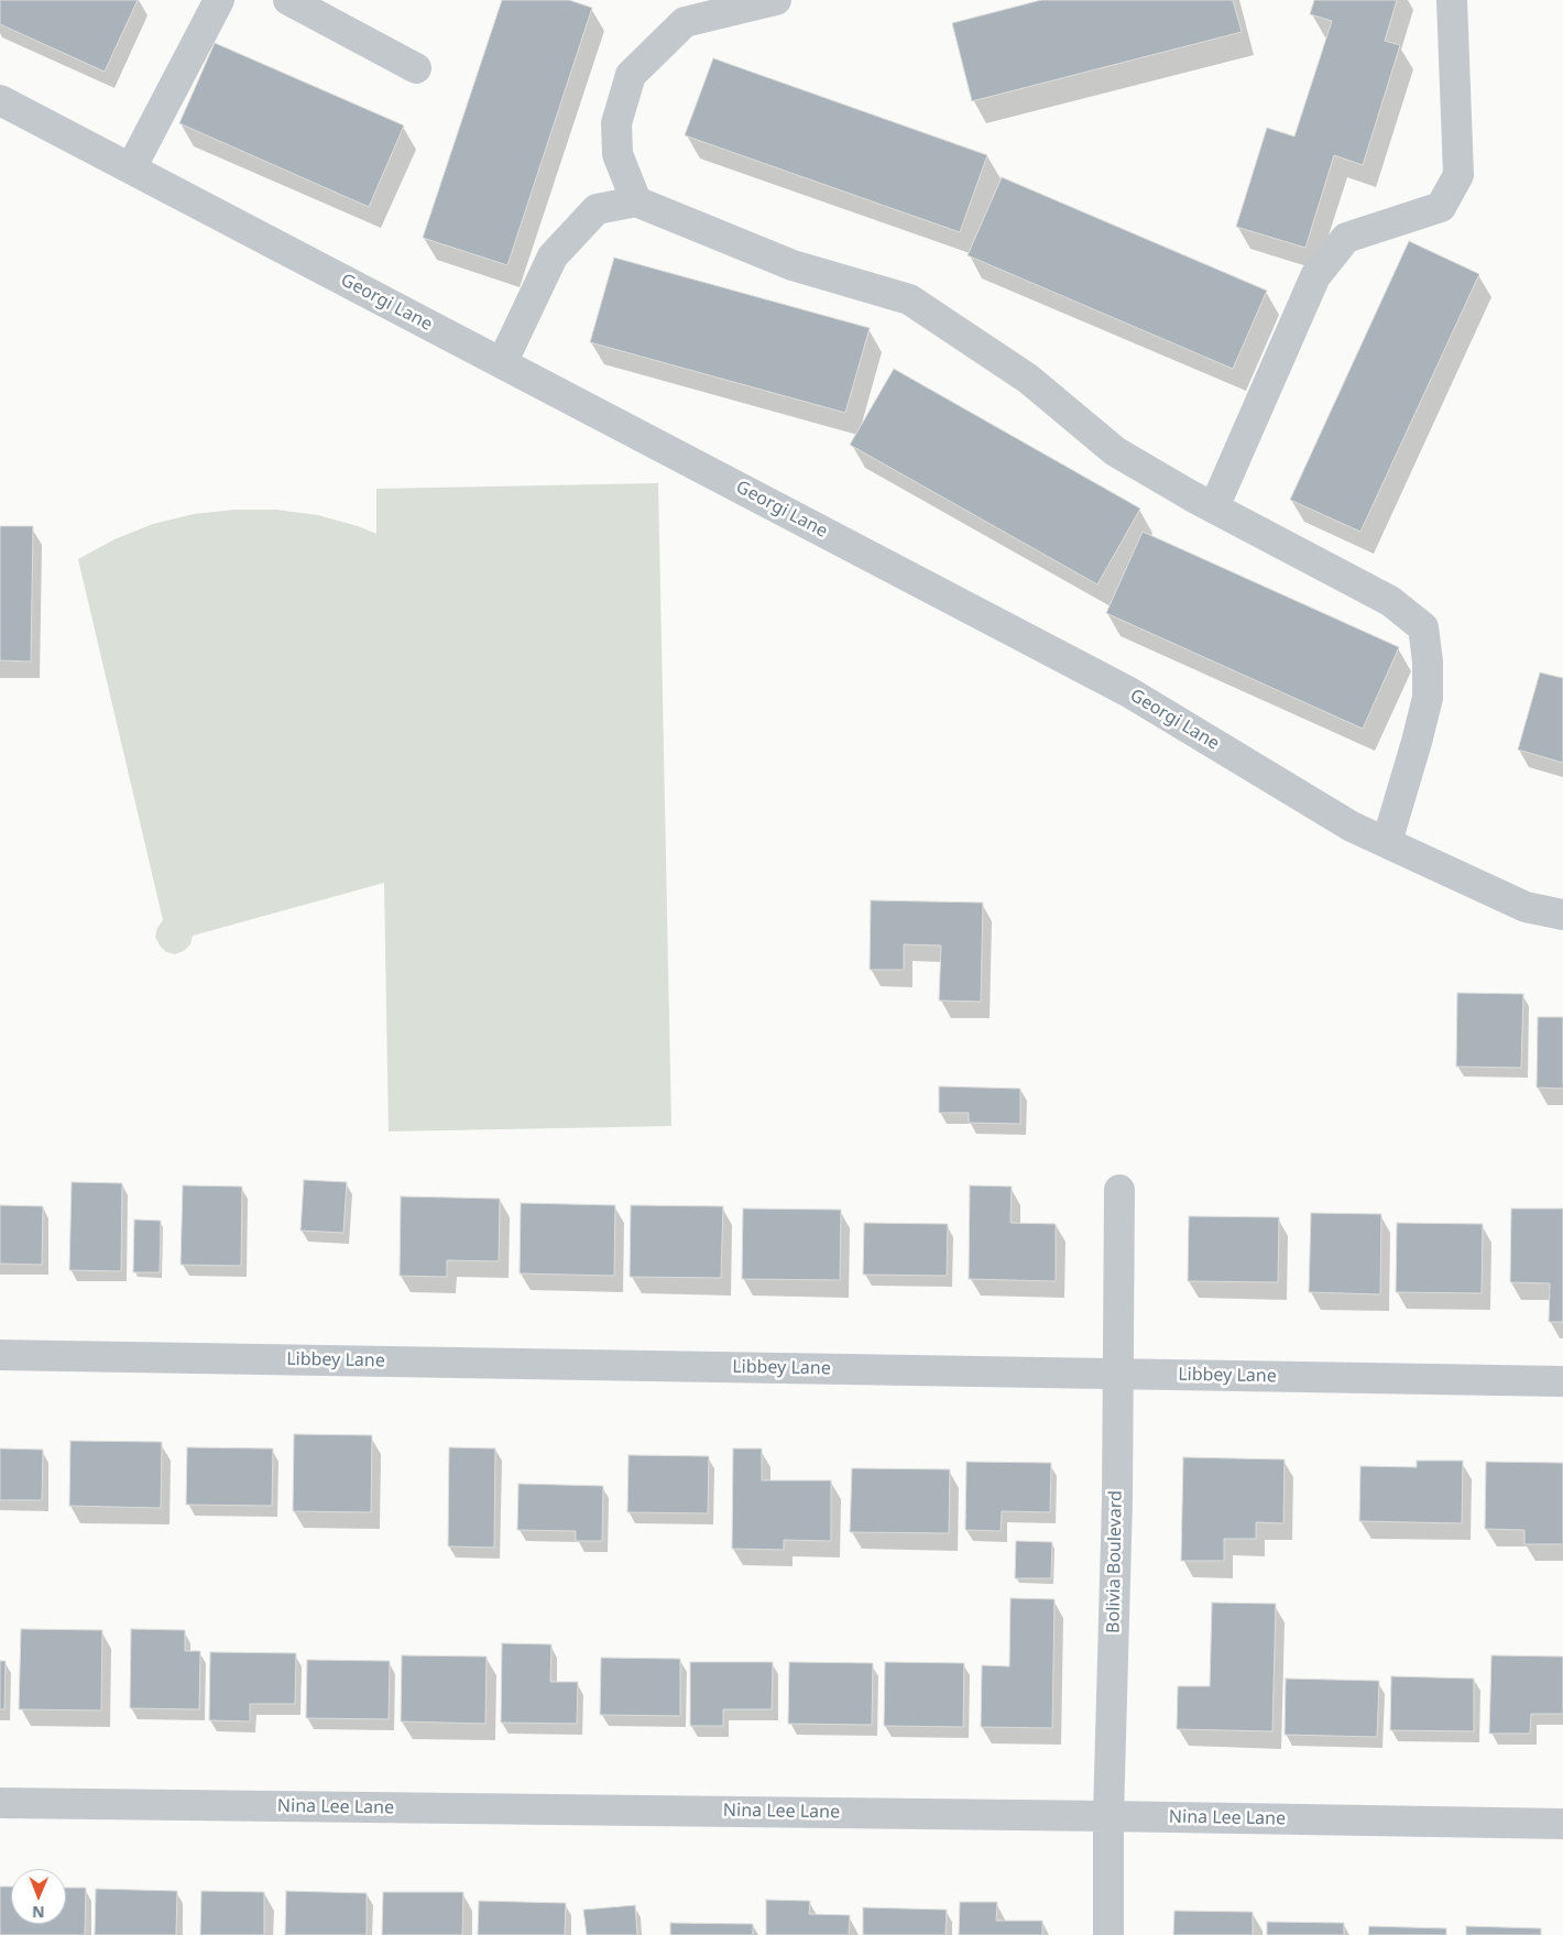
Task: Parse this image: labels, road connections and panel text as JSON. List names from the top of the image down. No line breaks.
{"streets":{"street":["Georgi Lane","Libbey Lane","Bolivia Boulevard","Nina Lee Lane"]},"crossings":[["Libbey Lane","Bolivia Boulevard"],["Bolivia Boulevard","Nina Lee Lane"]],"north":"bottom"}
